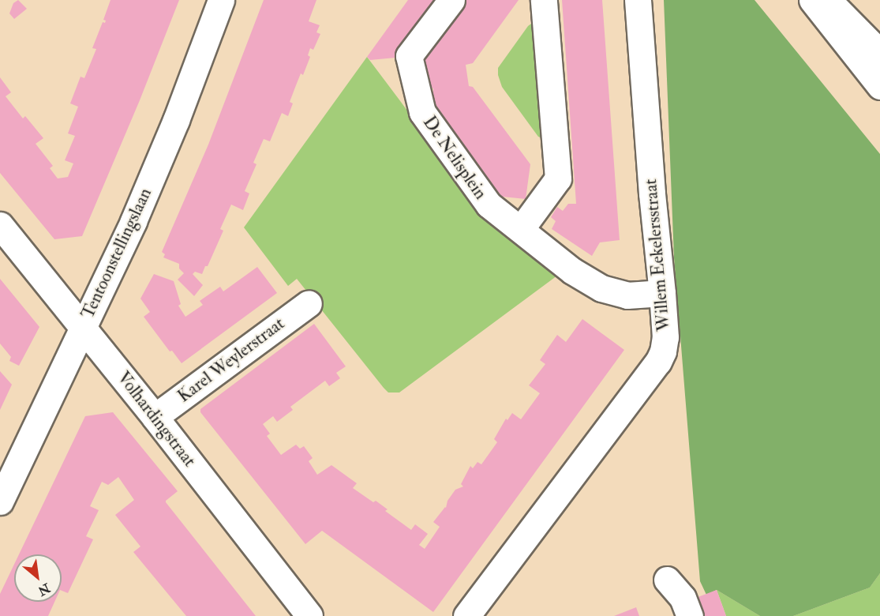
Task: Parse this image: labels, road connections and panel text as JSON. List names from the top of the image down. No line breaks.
{"streets":{"main road":["De Nelisplein","Tentoonstellingslaan","Willem Eekelersstraat","Karel Weylerstraat","Volhardingstraat"]},"crossings":[["De Nelisplein","Willem Eekelersstraat"],["Tentoonstellingslaan","Volhardingstraat"],["Karel Weylerstraat","Volhardingstraat"]],"north":"bottom right"}
